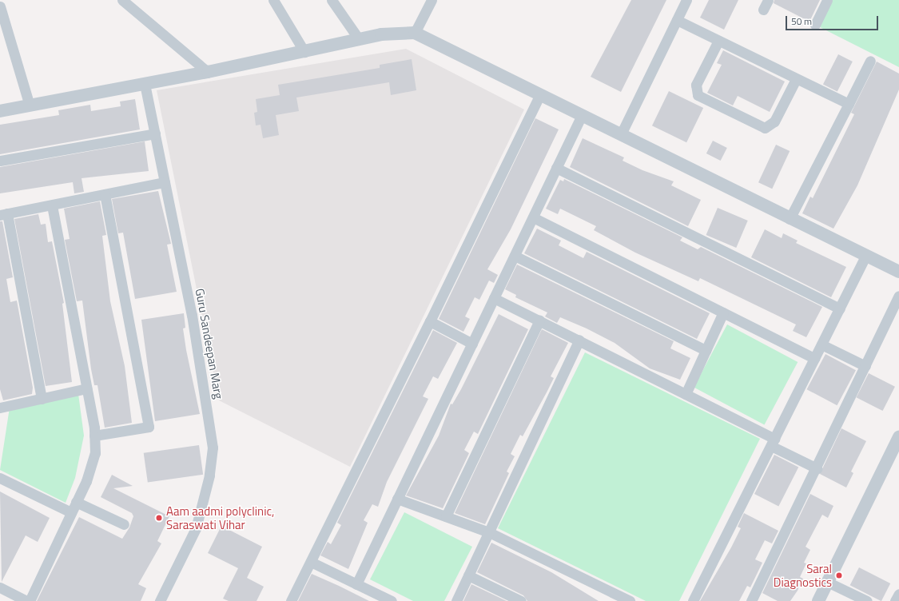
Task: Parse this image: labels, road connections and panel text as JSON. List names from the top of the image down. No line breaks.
{"streets":{"street":["Guru Sandeepan Marg"]},"places":["Aam aadmi polyclinic, Saraswati Vihar","Saral Diagnostics"],"scale_bar":"50 m"}
